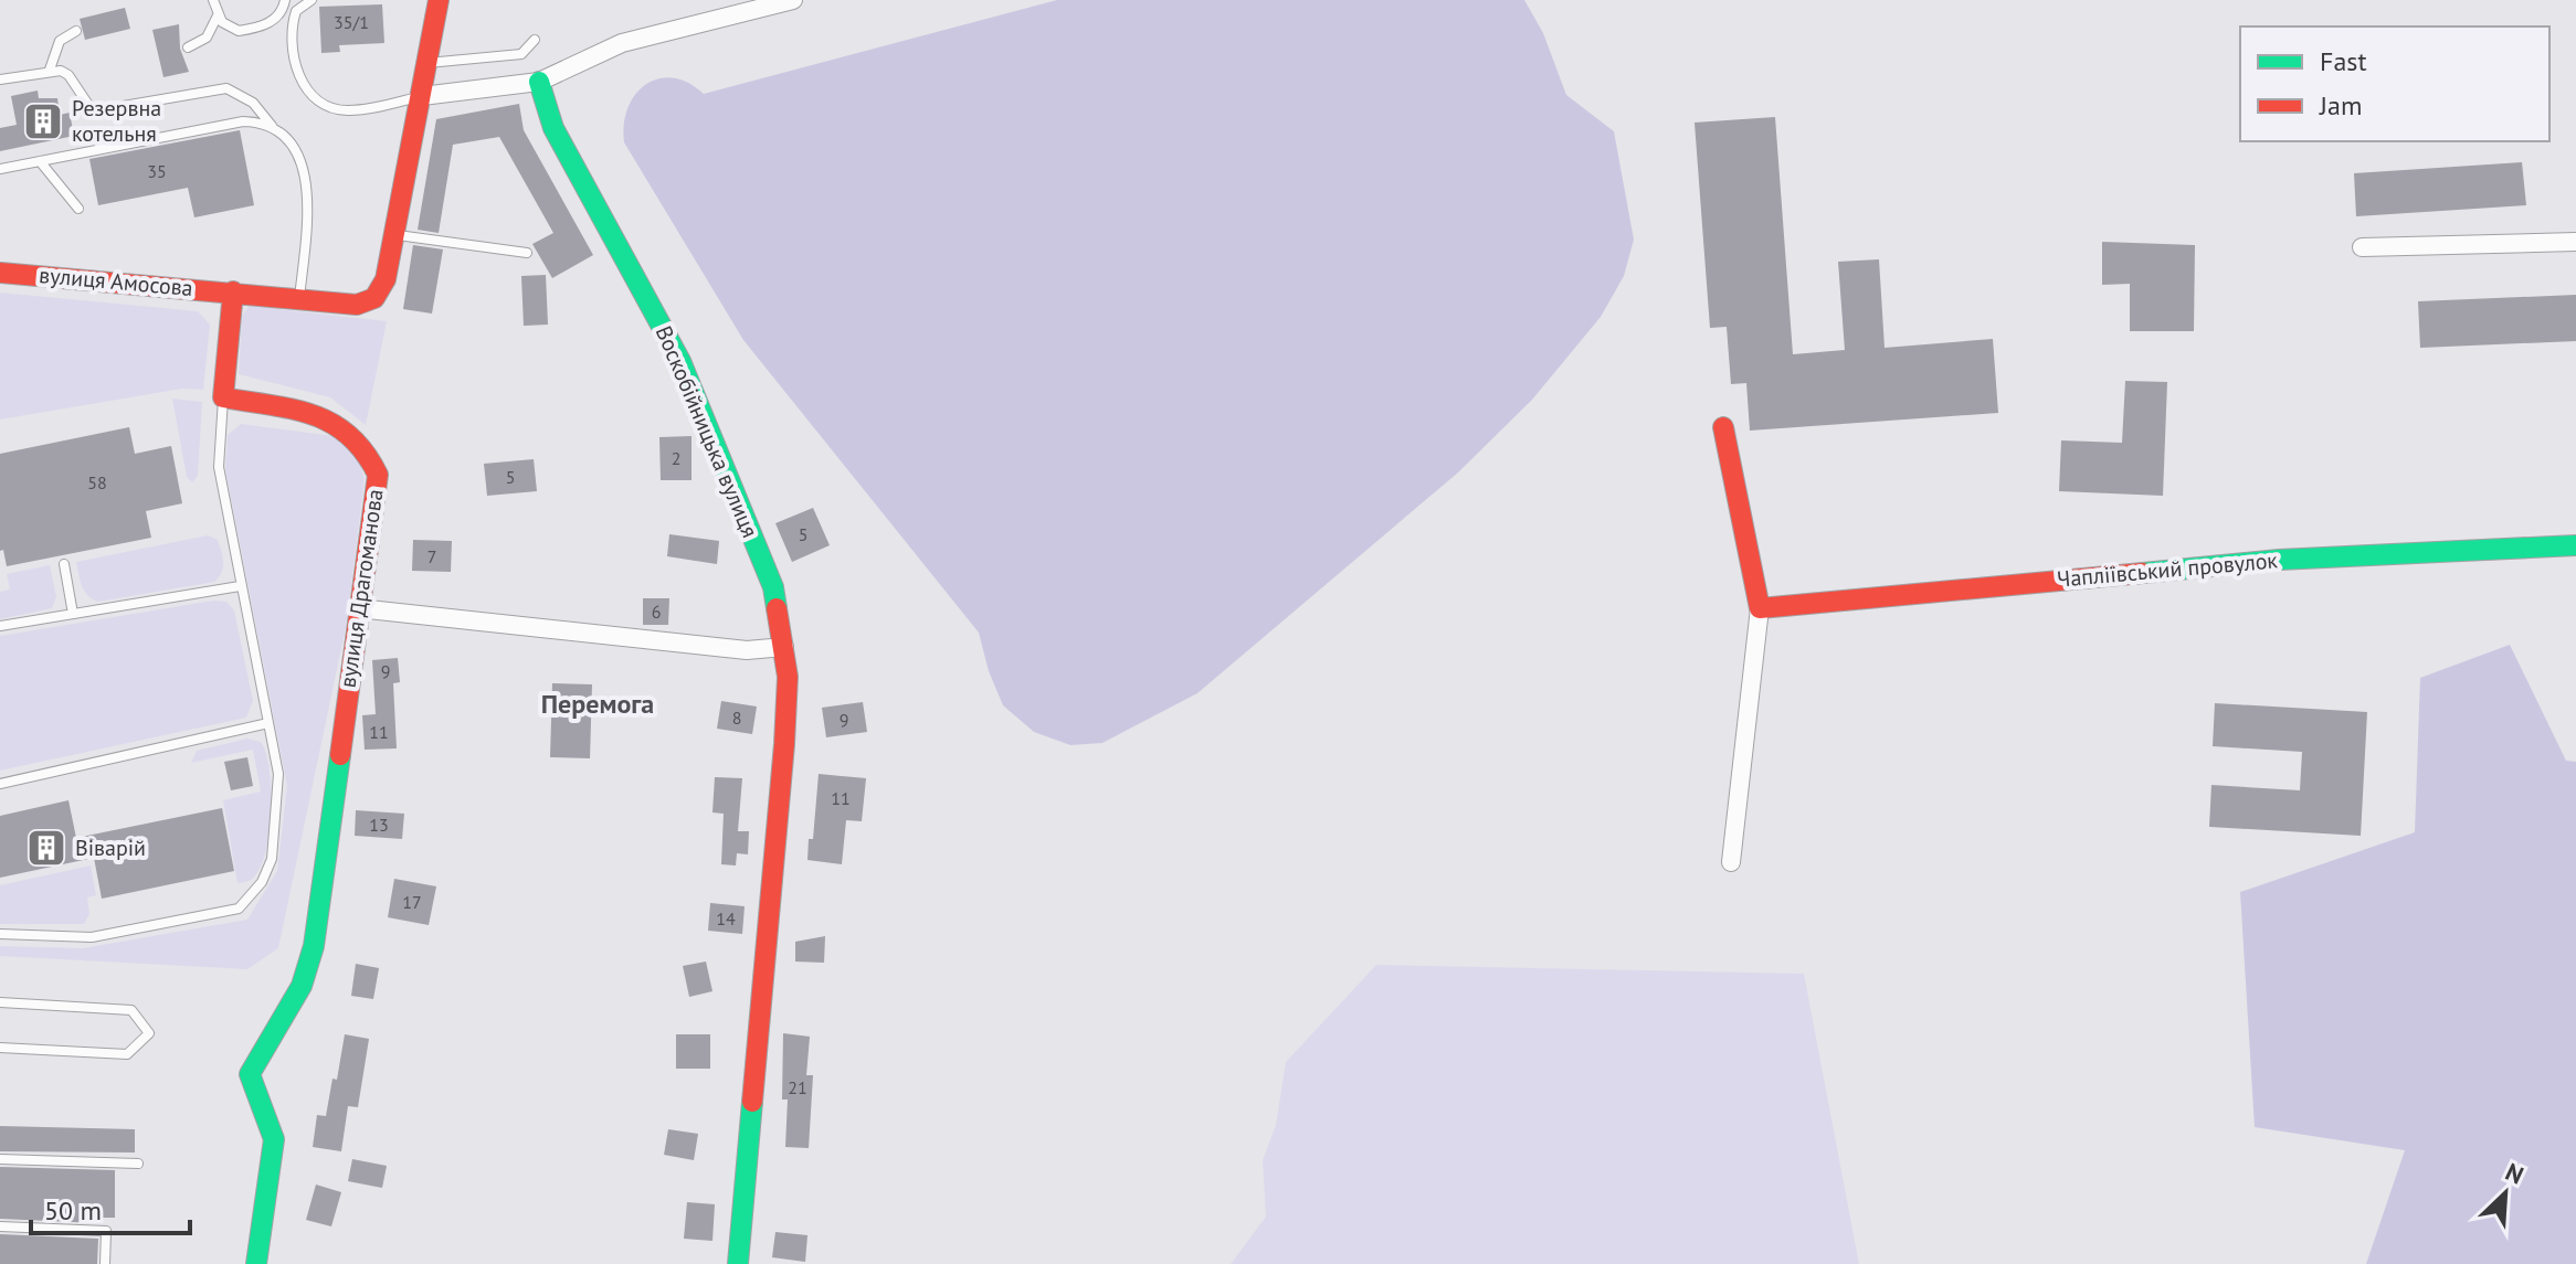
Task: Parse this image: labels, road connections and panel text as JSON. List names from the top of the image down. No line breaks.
{"streets":{"street":["вулиця Амосова","Воскобійницька вулиця","Чапліївський провулок","вулиця Драгоманова"]},"districts":["Перемога"],"places":{"building":["Резервна котельня","Віварій"]},"house_numbers":["35/1","35","2","5","58","5","7","6","9","8","9","11","11","13","17","14","21"],"legend":["Fast","Jam"],"scale_bar":"50 m","north":"top right"}
